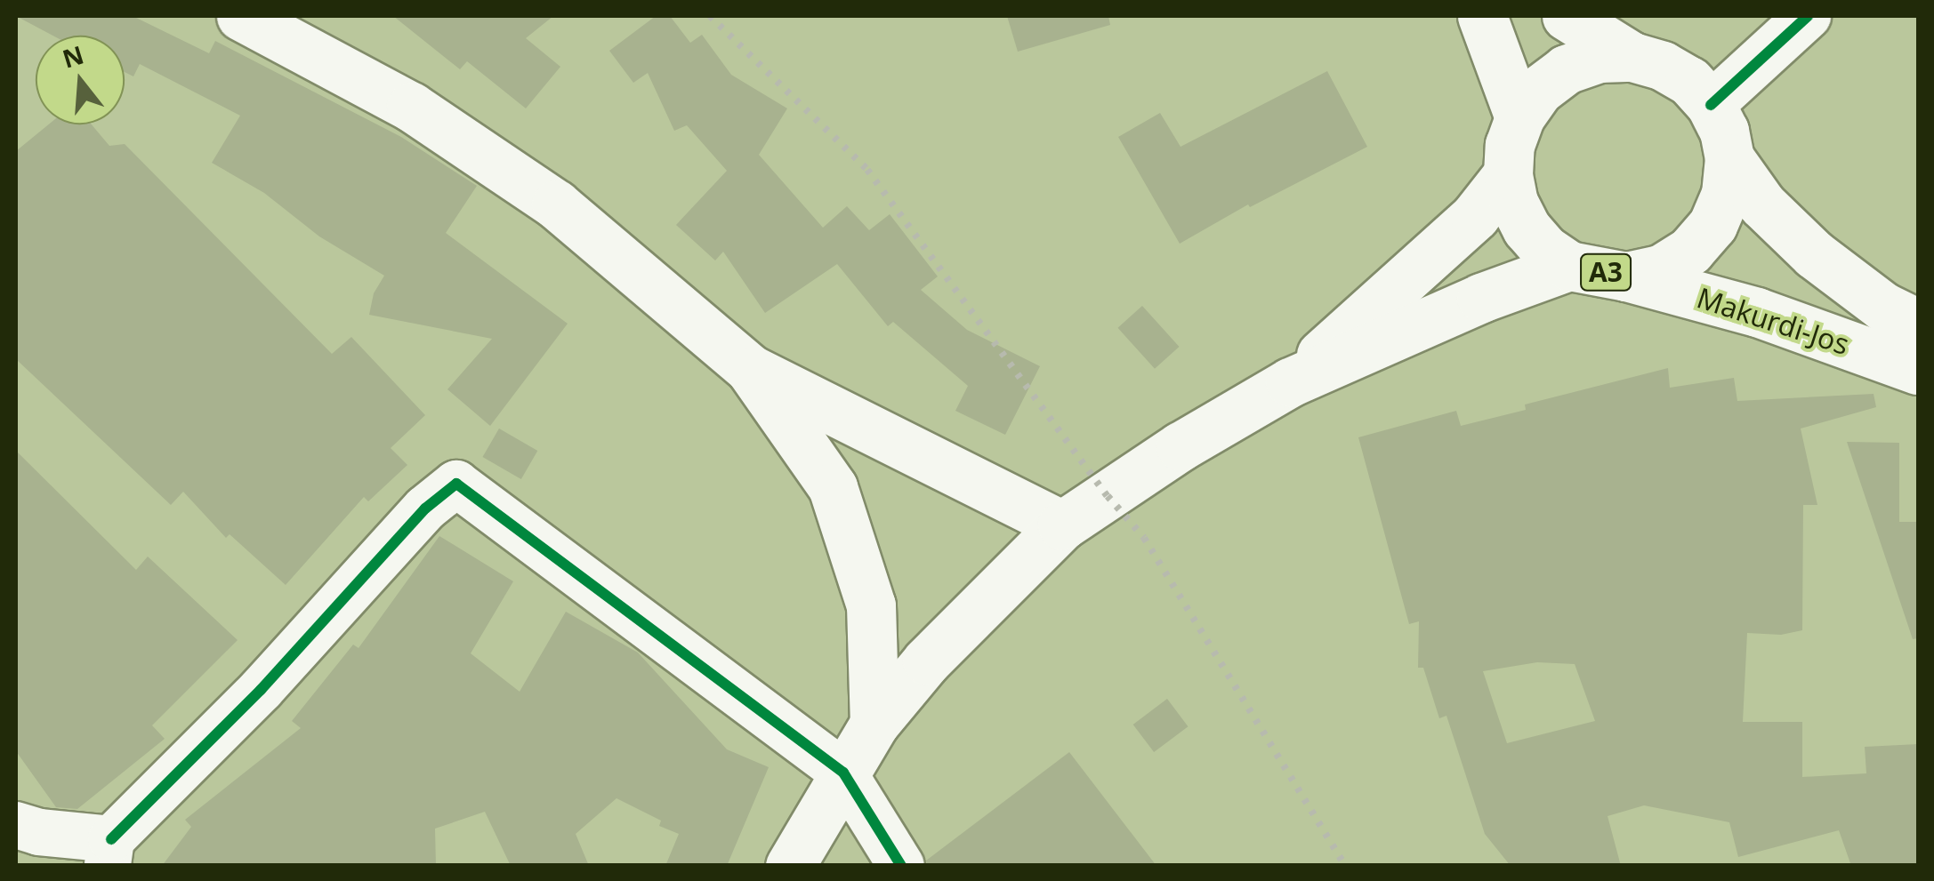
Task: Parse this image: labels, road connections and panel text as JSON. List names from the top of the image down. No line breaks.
{"streets":{"main road":["A3","Makurdi-Jos"]},"crossings":[["A3","Makurdi-Jos"]],"north":"top"}
